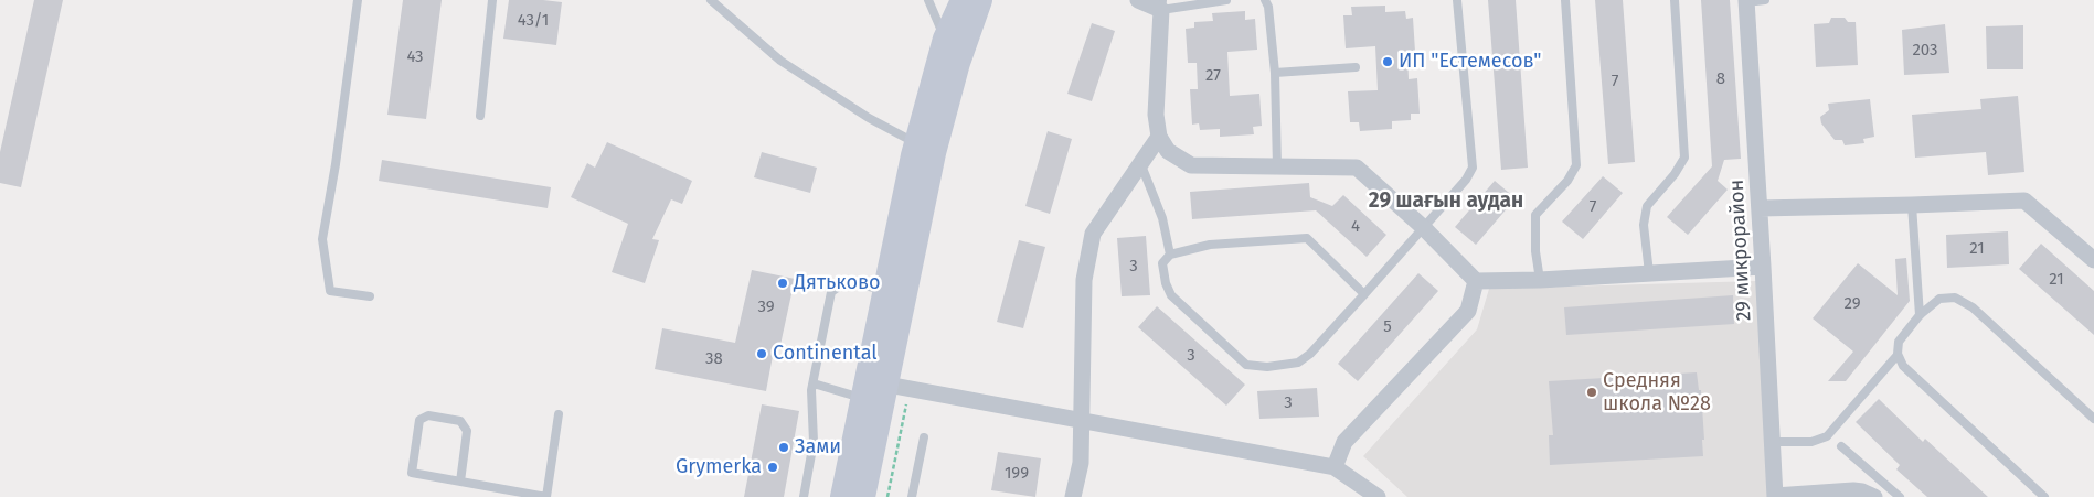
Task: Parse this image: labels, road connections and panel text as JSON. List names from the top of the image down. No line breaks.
{"streets":{"street":["29 микрорайон"]},"districts":["29 шағын аудан"],"places":["ИП \"Естемесов\"","Дятьково","Continental","Средняя школа №28","Зами","Grymerka"],"house_numbers":["43/1","203","43","27","8","7","7","4","21","3","21","29","39","5","3","38","3","199"]}
